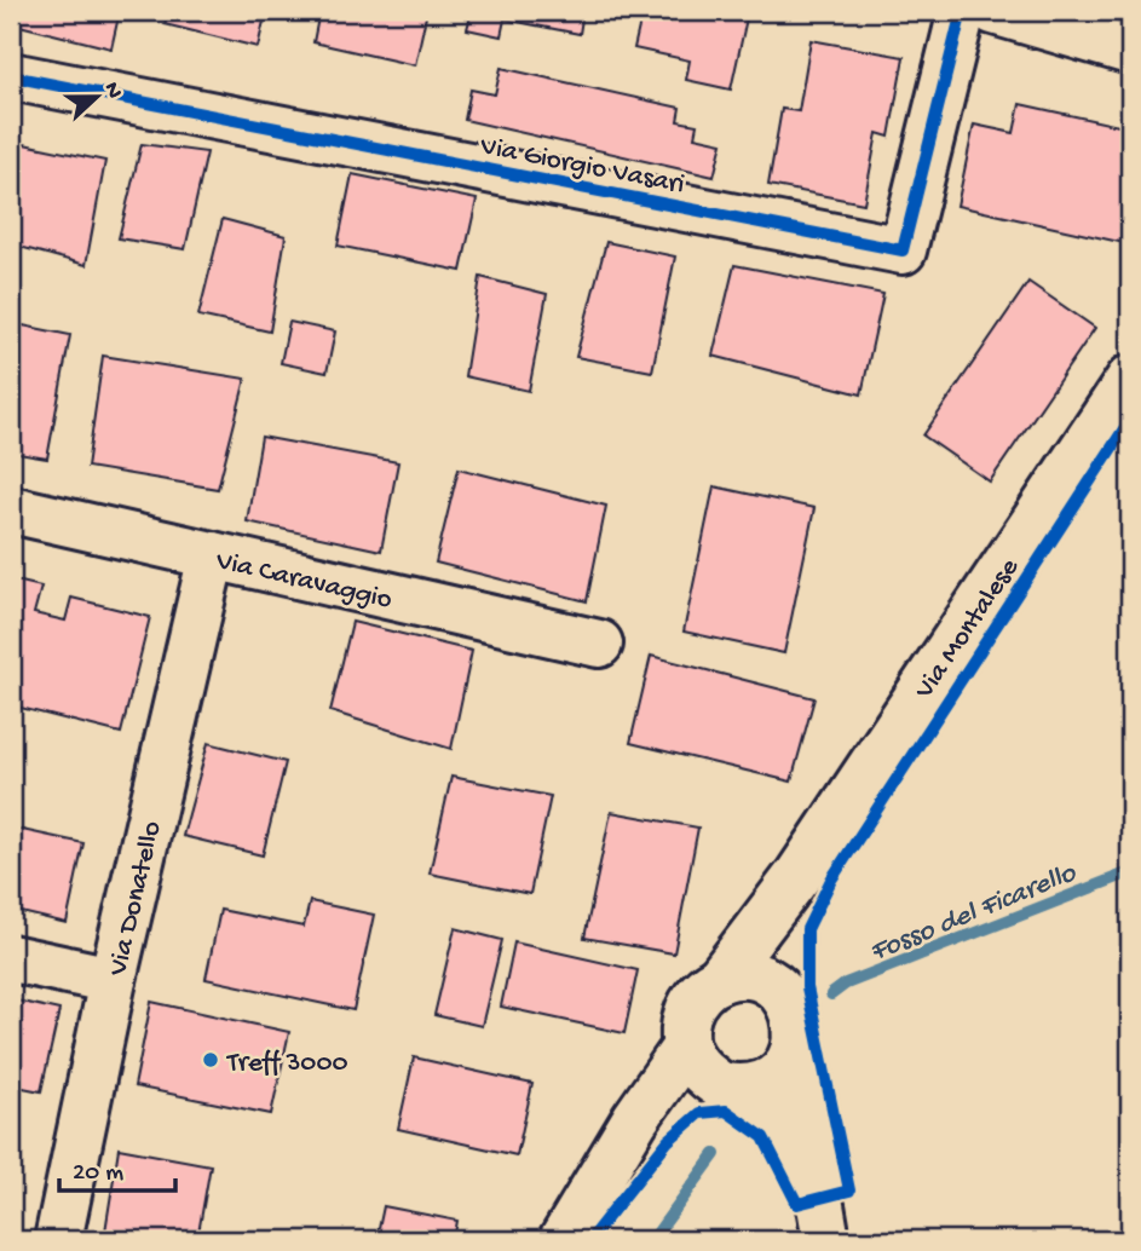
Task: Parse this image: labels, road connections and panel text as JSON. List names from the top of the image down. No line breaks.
{"streets":{"street":["Via Giorgio Vasari","Via Caravaggio","Via Montalese","Via Donatello"]},"crossings":[["Via Caravaggio","Via Donatello"]],"water":["Fosso del Ficarello"],"places":["Treff 3000"],"scale_bar":"20 m","north":"right"}
